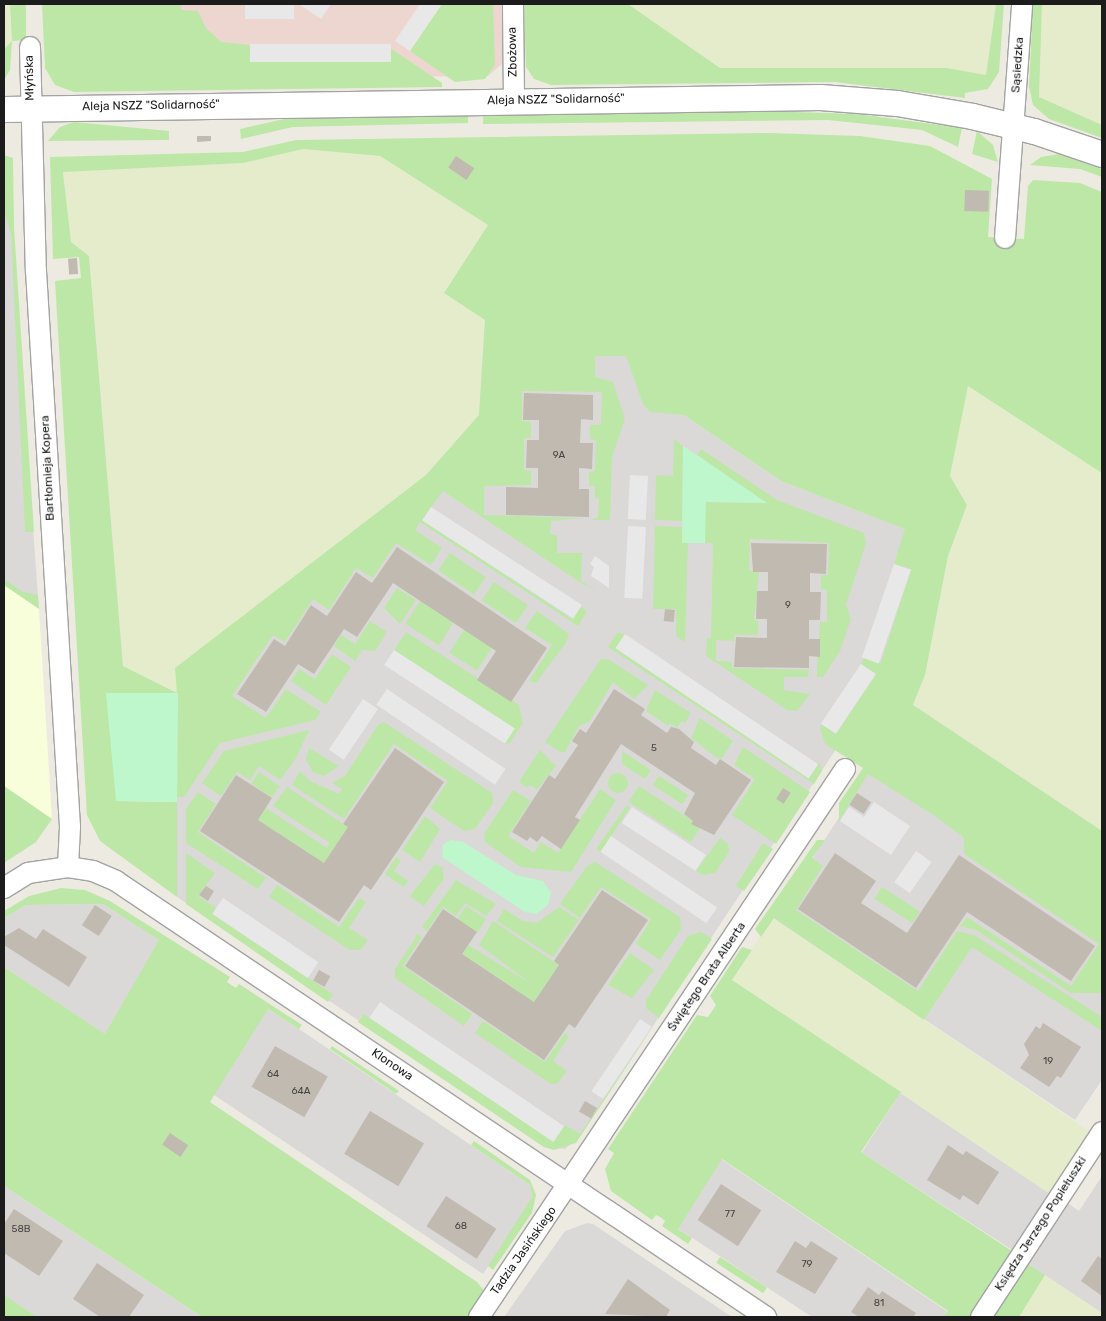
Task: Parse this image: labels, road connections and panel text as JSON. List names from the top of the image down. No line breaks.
{"streets":{"street":["Zbożowa","Sąsiedzka","Młyńska","Aleja NSZZ \"Solidarność\"","Bartłomieja Kopera","Świętego Brata Alberta","Klonowa","Księdza Jerzego Popiełuszki","Tadzia Jasińskiego"]},"crossings":[["Zbożowa","Aleja NSZZ \"Solidarność\""],["Sąsiedzka","Aleja NSZZ \"Solidarność\""],["Młyńska","Aleja NSZZ \"Solidarność\""],["Młyńska","Bartłomieja Kopera"],["Aleja NSZZ \"Solidarność\"","Bartłomieja Kopera"],["Bartłomieja Kopera","Klonowa"],["Świętego Brata Alberta","Klonowa"],["Świętego Brata Alberta","Tadzia Jasińskiego"],["Klonowa","Tadzia Jasińskiego"]],"house_numbers":["9A","9","5","19","64","64A","77","68","58B","79","81"]}
